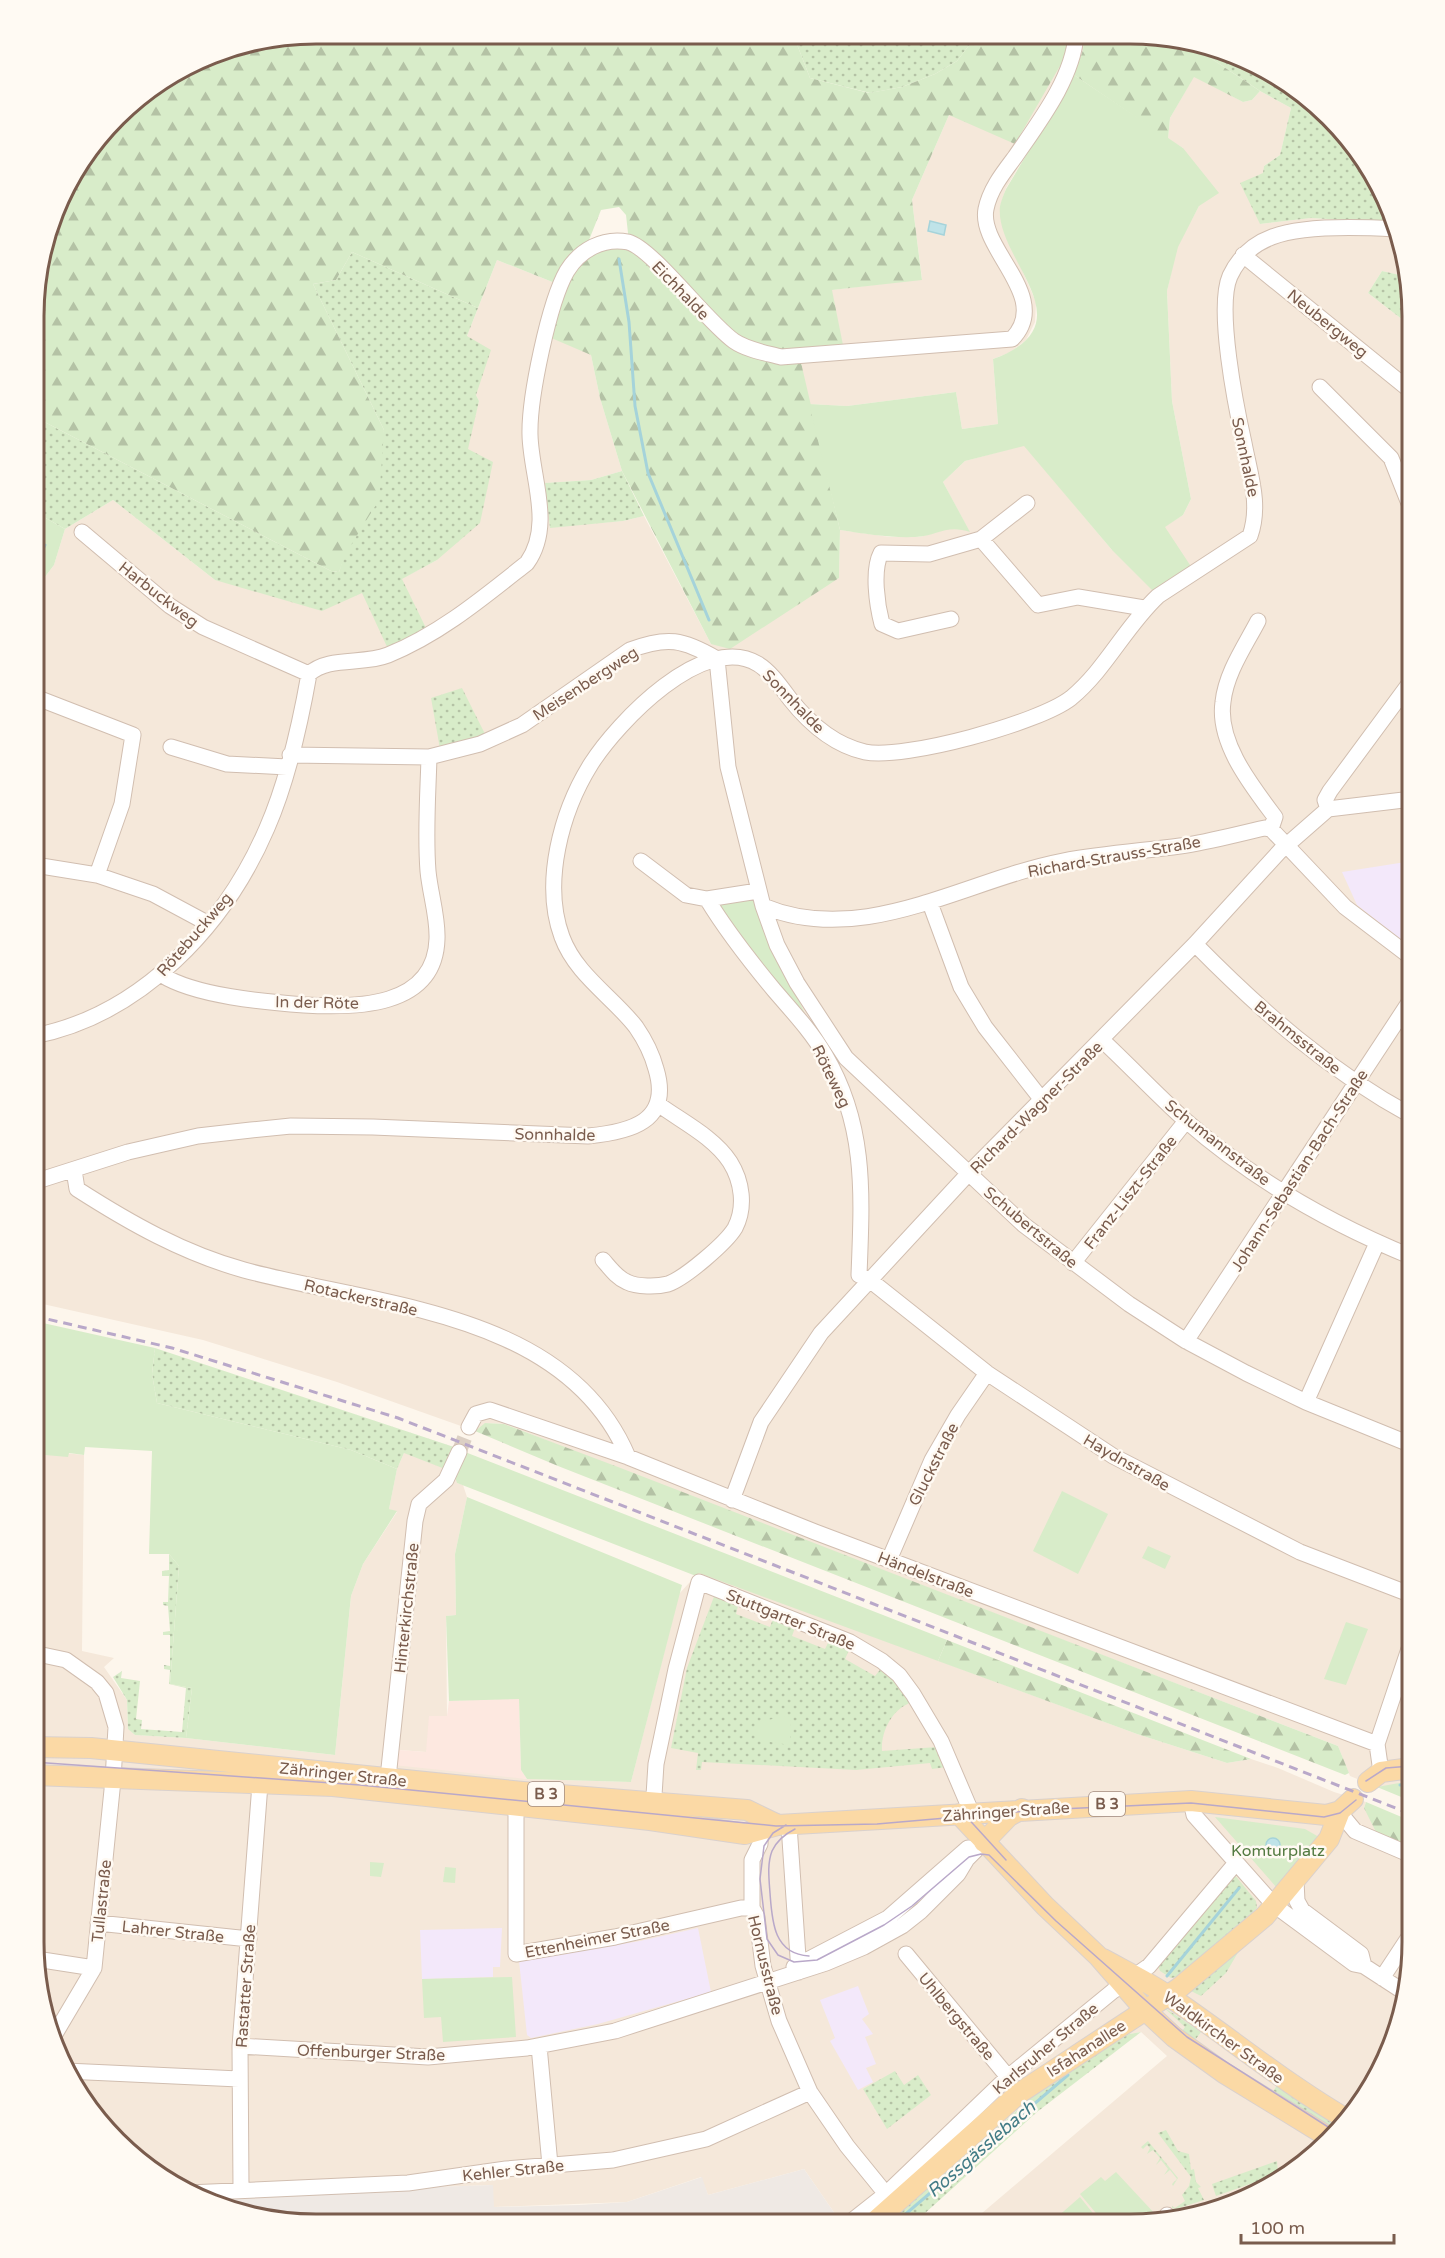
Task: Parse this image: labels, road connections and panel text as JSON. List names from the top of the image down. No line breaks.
{"streets":{"main road":["Zähringer Straße","B 3","Waldkircher Straße","Isfahanallee"],"street":["Eichhalde","Neubergweg","Sonnhalde","Harbuckweg","Meisenbergweg","Richard-Strauss-Straße","Rötebuckweg","In der Röte","Brahmsstraße","Röteweg","Richard-Wagner-Straße","Schumannstraße","Johann-Sebastian-Bach-Straße","Franz-Liszt-Straße","Schubertstraße","Rotackerstraße","Haydnstraße","Gluckstraße","Händelstraße","Hinterkirchstraße","Stuttgarter Straße","Tullastraße","Lahrer Straße","Ettenheimer Straße","Hornusstraße","Rastatter Straße","Uhlbergstraße","Karlsruher Straße","Offenburger Straße","Kehler Straße"]},"crossings":[["Eichhalde","Harbuckweg"],["Eichhalde","Rötebuckweg"],["Neubergweg","Sonnhalde"],["Sonnhalde","Meisenbergweg"],["Sonnhalde","Rotackerstraße"],["Harbuckweg","Rötebuckweg"],["Meisenbergweg","Rötebuckweg"],["Meisenbergweg","In der Röte"],["Richard-Strauss-Straße","Schubertstraße"],["Rötebuckweg","In der Röte"],["Brahmsstraße","Richard-Wagner-Straße"],["Brahmsstraße","Johann-Sebastian-Bach-Straße"],["Röteweg","Richard-Wagner-Straße"],["Röteweg","Haydnstraße"],["Richard-Wagner-Straße","Schumannstraße"],["Richard-Wagner-Straße","Schubertstraße"],["Richard-Wagner-Straße","Haydnstraße"],["Richard-Wagner-Straße","Händelstraße"],["Schumannstraße","Johann-Sebastian-Bach-Straße"],["Schumannstraße","Franz-Liszt-Straße"],["Johann-Sebastian-Bach-Straße","Schubertstraße"],["Franz-Liszt-Straße","Schubertstraße"],["Rotackerstraße","Händelstraße"],["Haydnstraße","Gluckstraße"],["Gluckstraße","Händelstraße"],["Hinterkirchstraße","Zähringer Straße"],["Stuttgarter Straße","Zähringer Straße"],["Stuttgarter Straße","Waldkircher Straße"],["Stuttgarter Straße","Offenburger Straße"],["Zähringer Straße","Tullastraße"],["Zähringer Straße","Ettenheimer Straße"],["Zähringer Straße","Hornusstraße"],["Zähringer Straße","Rastatter Straße"],["Zähringer Straße","Waldkircher Straße"],["Zähringer Straße","Offenburger Straße"],["Tullastraße","Lahrer Straße"],["Lahrer Straße","Rastatter Straße"],["Ettenheimer Straße","Hornusstraße"],["Hornusstraße","Karlsruher Straße"],["Hornusstraße","Offenburger Straße"],["Hornusstraße","Kehler Straße"],["Rastatter Straße","Offenburger Straße"],["Rastatter Straße","Kehler Straße"],["Uhlbergstraße","Karlsruher Straße"],["Waldkircher Straße","Karlsruher Straße"],["Waldkircher Straße","Isfahanallee"],["Waldkircher Straße","Offenburger Straße"]],"water":["Rossgässlebach"],"parks":["Komturplatz"],"scale_bar":"100 m"}
